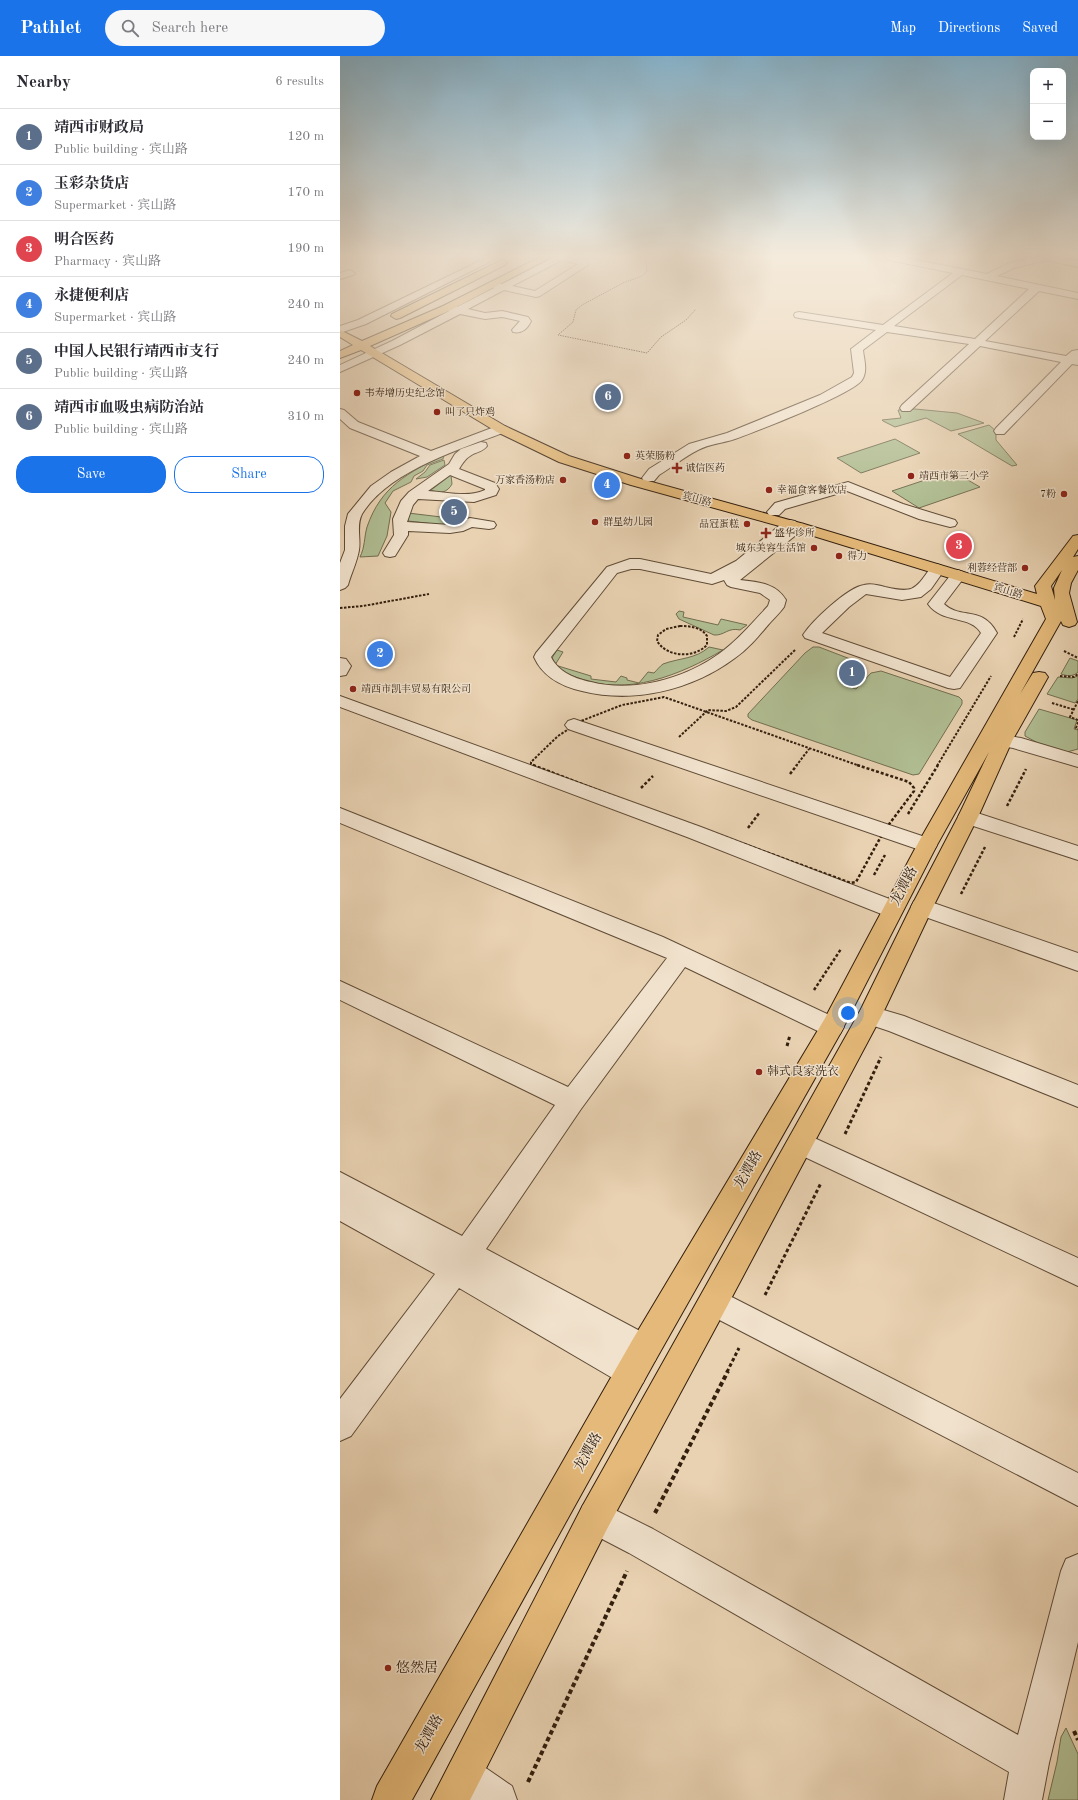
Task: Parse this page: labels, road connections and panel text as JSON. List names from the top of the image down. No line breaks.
{"streets":{"main road":["宾山路","龙潭路"]},"crossings":[["宾山路","龙潭路"]],"places":{"other":["韦寿增历史纪念馆","叫了只炸鸡","英荣肠粉","靖西市第三小学","万家香汤粉店","幸福食客餐饮店","7粉","群星幼儿园","品冠蛋糕","城东美容生活馆","得力","利蓉经营部","靖西市凯丰贸易有限公司","韩式良家洗衣","悠然居"],"health":["诚信医药","盛华诊所"]},"page":{"header":"Pathlet","search":"Search here","nav":["Map","Directions","Saved"],"heading":["Nearby","6 results"],"map_buttons":["+","−"],"list":[{"mark":"1","name":"靖西市财政局","note":"Public building · 宾山路","value":"120 m"},{"mark":"2","name":"玉彩杂货店","note":"Supermarket · 宾山路","value":"170 m"},{"mark":"3","name":"明合医药","note":"Pharmacy · 宾山路","value":"190 m"},{"mark":"4","name":"永捷便利店","note":"Supermarket · 宾山路","value":"240 m"},{"mark":"5","name":"中国人民银行靖西市支行","note":"Public building · 宾山路","value":"240 m"},{"mark":"6","name":"靖西市血吸虫病防治站","note":"Public building · 宾山路","value":"310 m"}],"pins":["6","4","5","3","2","1"],"buttons":["Save","Share"]}}
